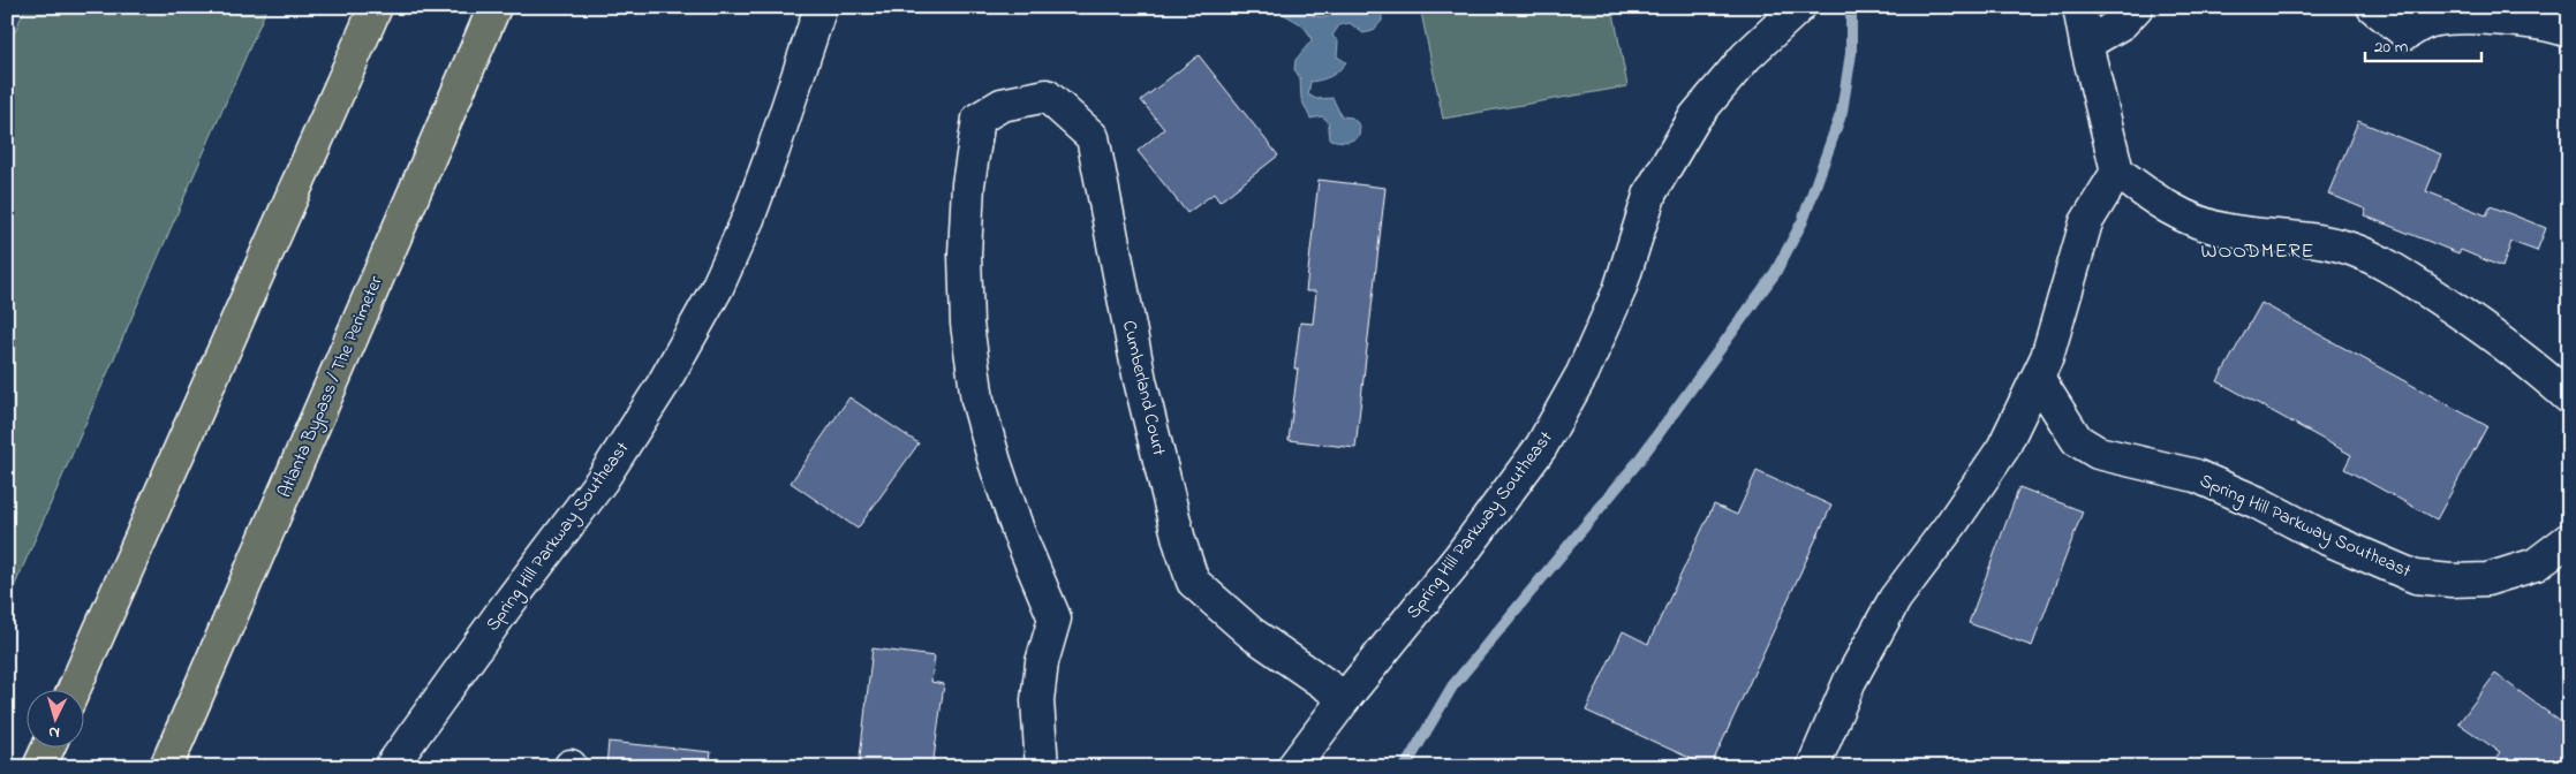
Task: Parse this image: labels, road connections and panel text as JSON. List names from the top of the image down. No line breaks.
{"streets":{"highway":["Atlanta Bypass / The Perimeter"],"street":["Cumberland Court","Spring Hill Parkway Southeast"]},"crossings":[["Cumberland Court","Spring Hill Parkway Southeast"]],"districts":["WOODMERE"],"scale_bar":"20 m","north":"bottom"}
